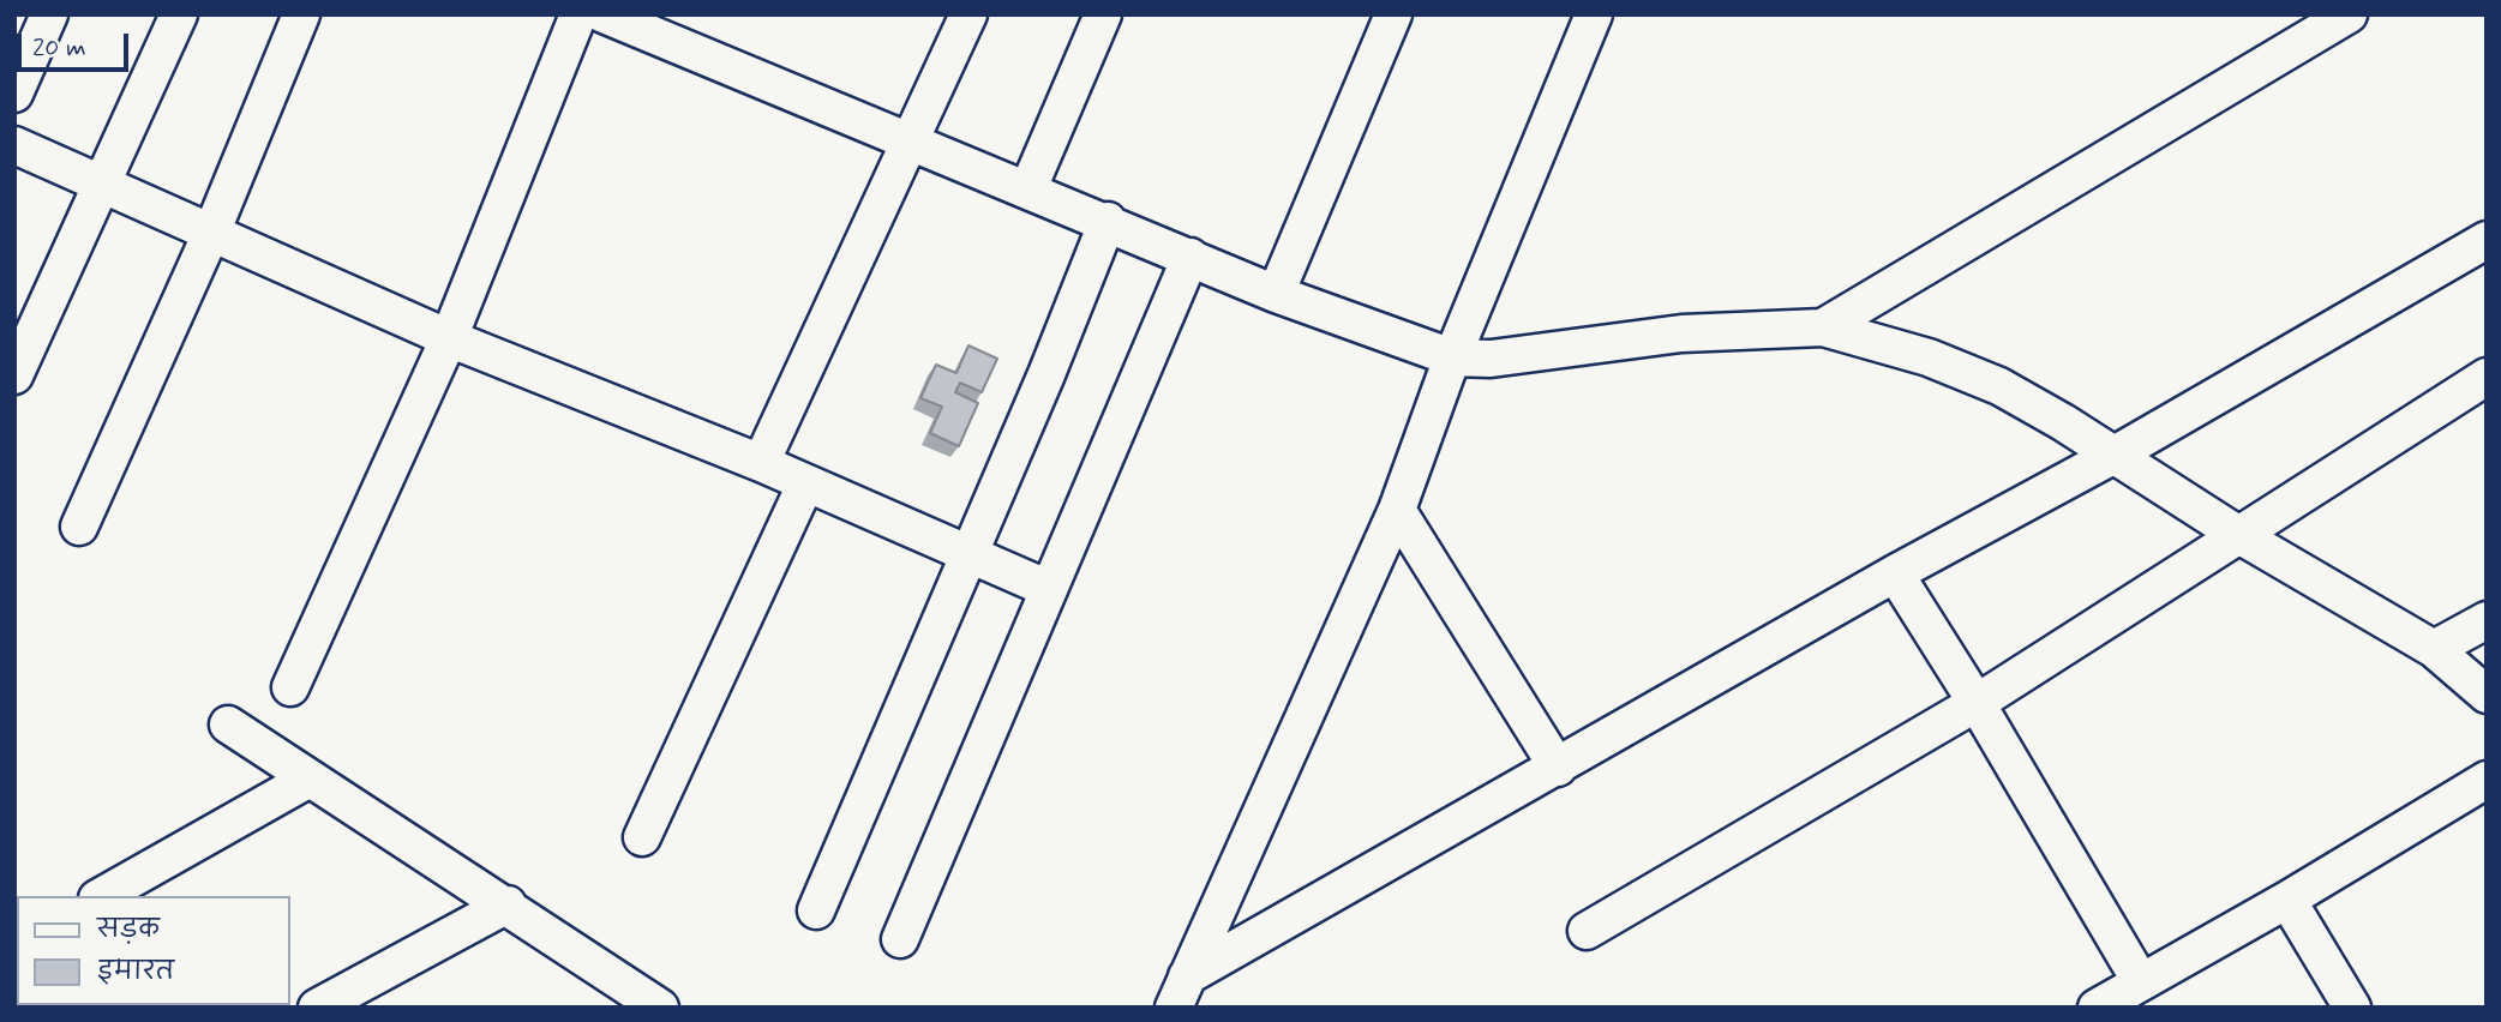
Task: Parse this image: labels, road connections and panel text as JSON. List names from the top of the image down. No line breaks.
{"legend":["सड़क","इमारत"],"scale_bar":"20 m"}
